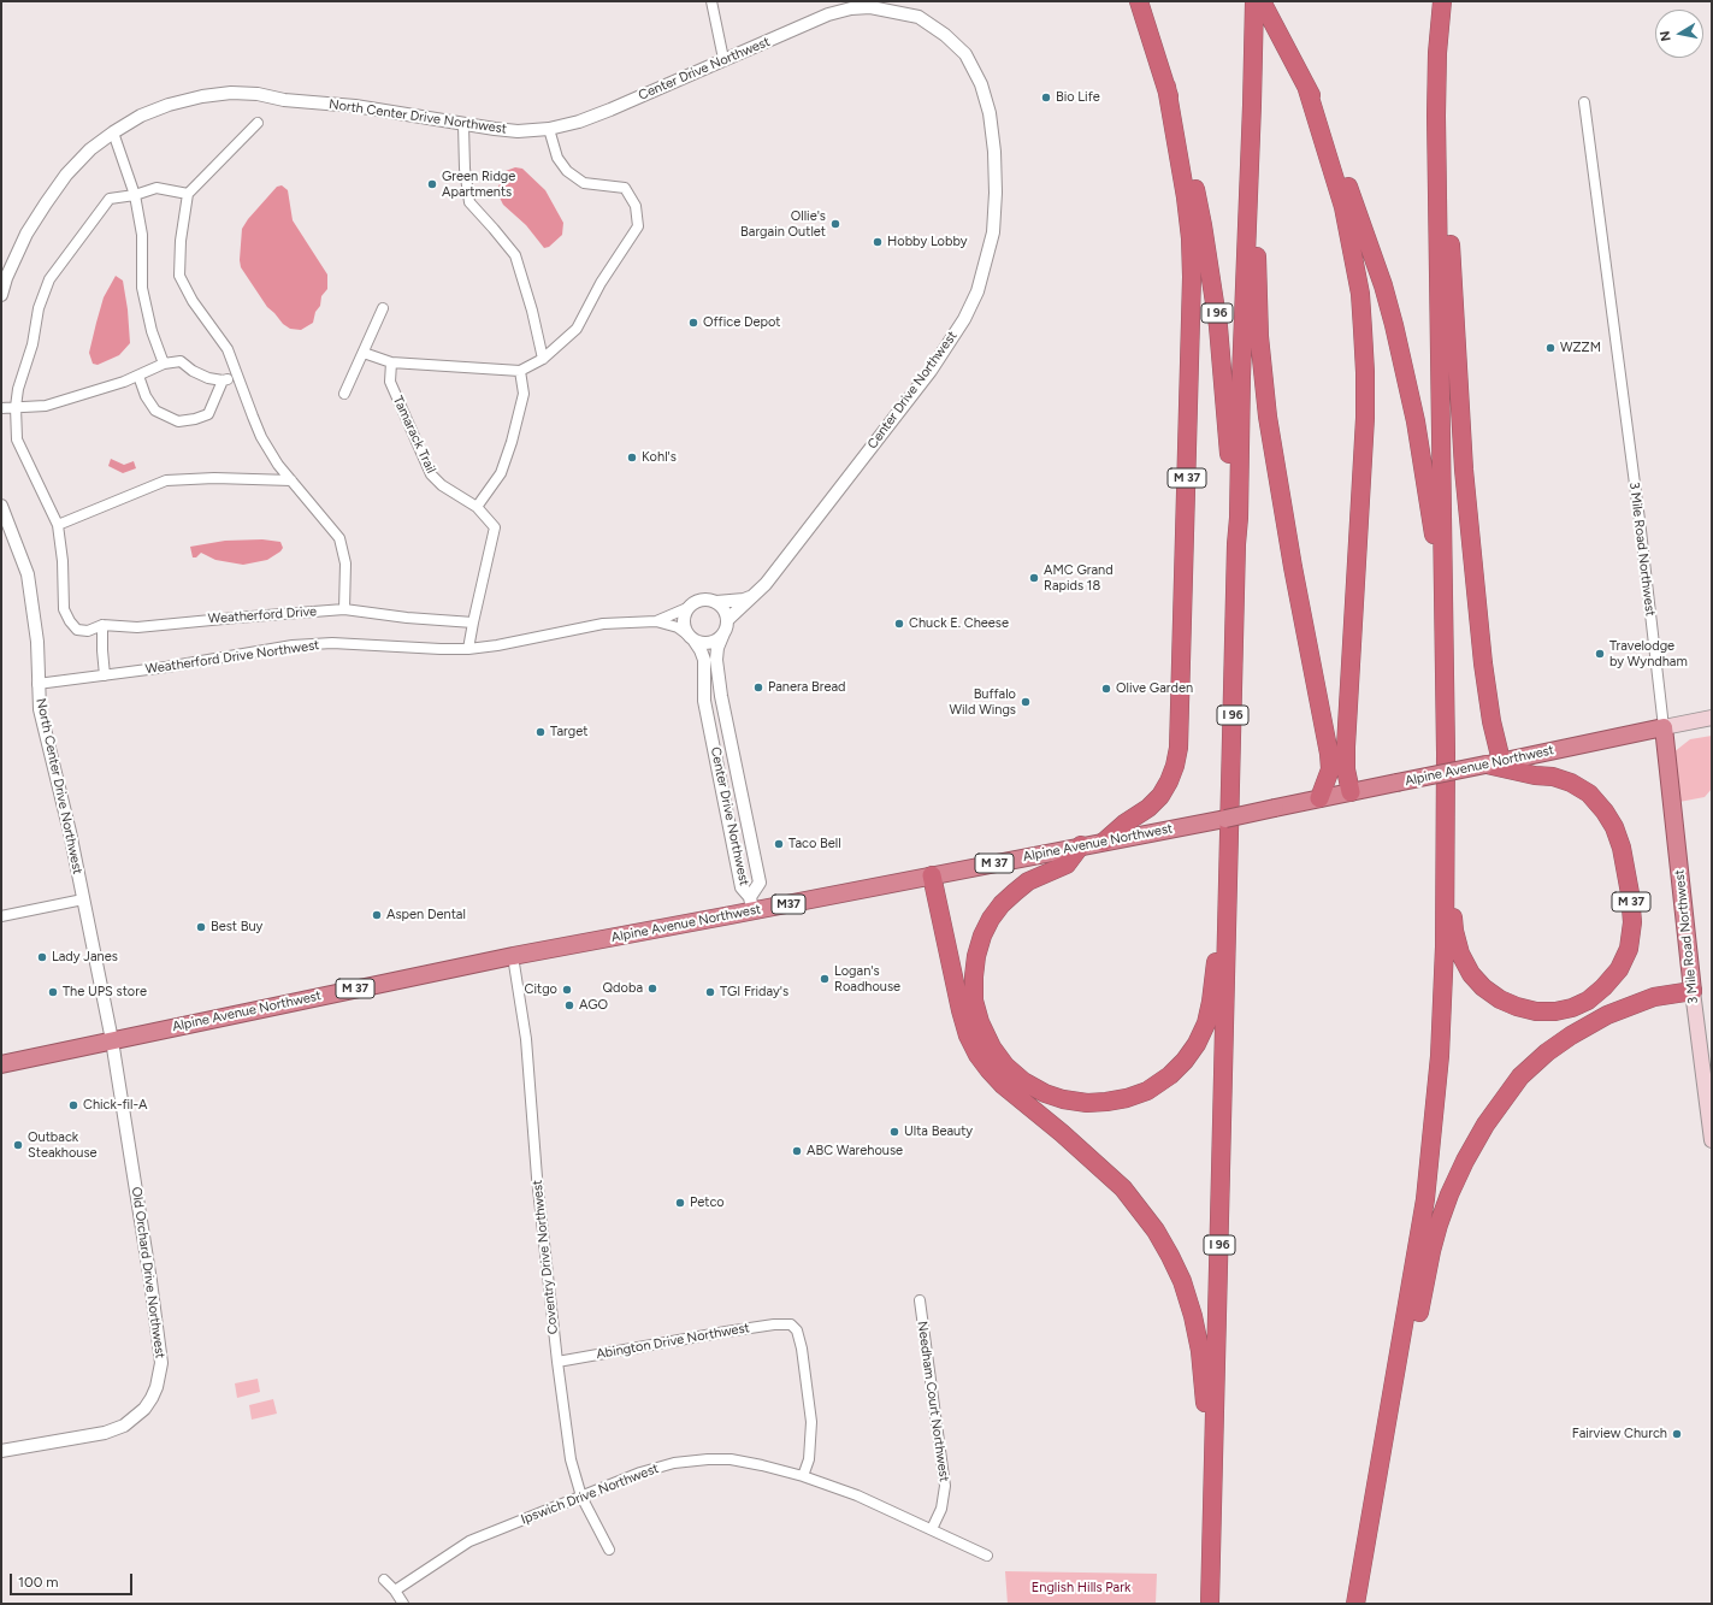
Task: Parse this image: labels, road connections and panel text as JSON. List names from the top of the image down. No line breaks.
{"streets":{"highway":["I 96","M 37","3 Mile Road Northwest","Alpine Avenue Northwest","M37"],"street":["Center Drive Northwest","North Center Drive Northwest","Tamarack Trail","Weatherford Drive","Weatherford Drive Northwest","Coventry Drive Northwest","Old Orchard Drive Northwest","Abington Drive Northwest","Needham Court Northwest","Ipswich Drive Northwest"]},"crossings":[["Center Drive Northwest","North Center Drive Northwest"],["Center Drive Northwest","Weatherford Drive Northwest"],["Center Drive Northwest","Alpine Avenue Northwest"],["North Center Drive Northwest","Weatherford Drive Northwest"],["North Center Drive Northwest","Alpine Avenue Northwest"],["North Center Drive Northwest","Old Orchard Drive Northwest"],["I 96","M 37"],["Tamarack Trail","Weatherford Drive"],["Tamarack Trail","Weatherford Drive Northwest"],["M 37","Alpine Avenue Northwest"],["3 Mile Road Northwest","Alpine Avenue Northwest"],["Alpine Avenue Northwest","Coventry Drive Northwest"],["Alpine Avenue Northwest","Old Orchard Drive Northwest"],["Coventry Drive Northwest","Abington Drive Northwest"],["Coventry Drive Northwest","Ipswich Drive Northwest"],["Abington Drive Northwest","Ipswich Drive Northwest"],["Needham Court Northwest","Ipswich Drive Northwest"]],"parks":["English Hills Park"],"places":["Bio Life","Green Ridge Apartments","Ollie's Bargain Outlet","Hobby Lobby","Office Depot","WZZM","Kohl's","AMC Grand Rapids 18","Chuck E. Cheese","Travelodge by Wyndham","Panera Bread","Olive Garden","Buffalo Wild Wings","Target","Taco Bell","Aspen Dental","Best Buy","Lady Janes","Logan's Roadhouse","Qdoba","Citgo","The UPS store","TGI Friday's","AGO","Chick-fil-A","Ulta Beauty","Outback Steakhouse","ABC Warehouse","Petco","Fairview Church"],"scale_bar":"100 m","north":"left"}
